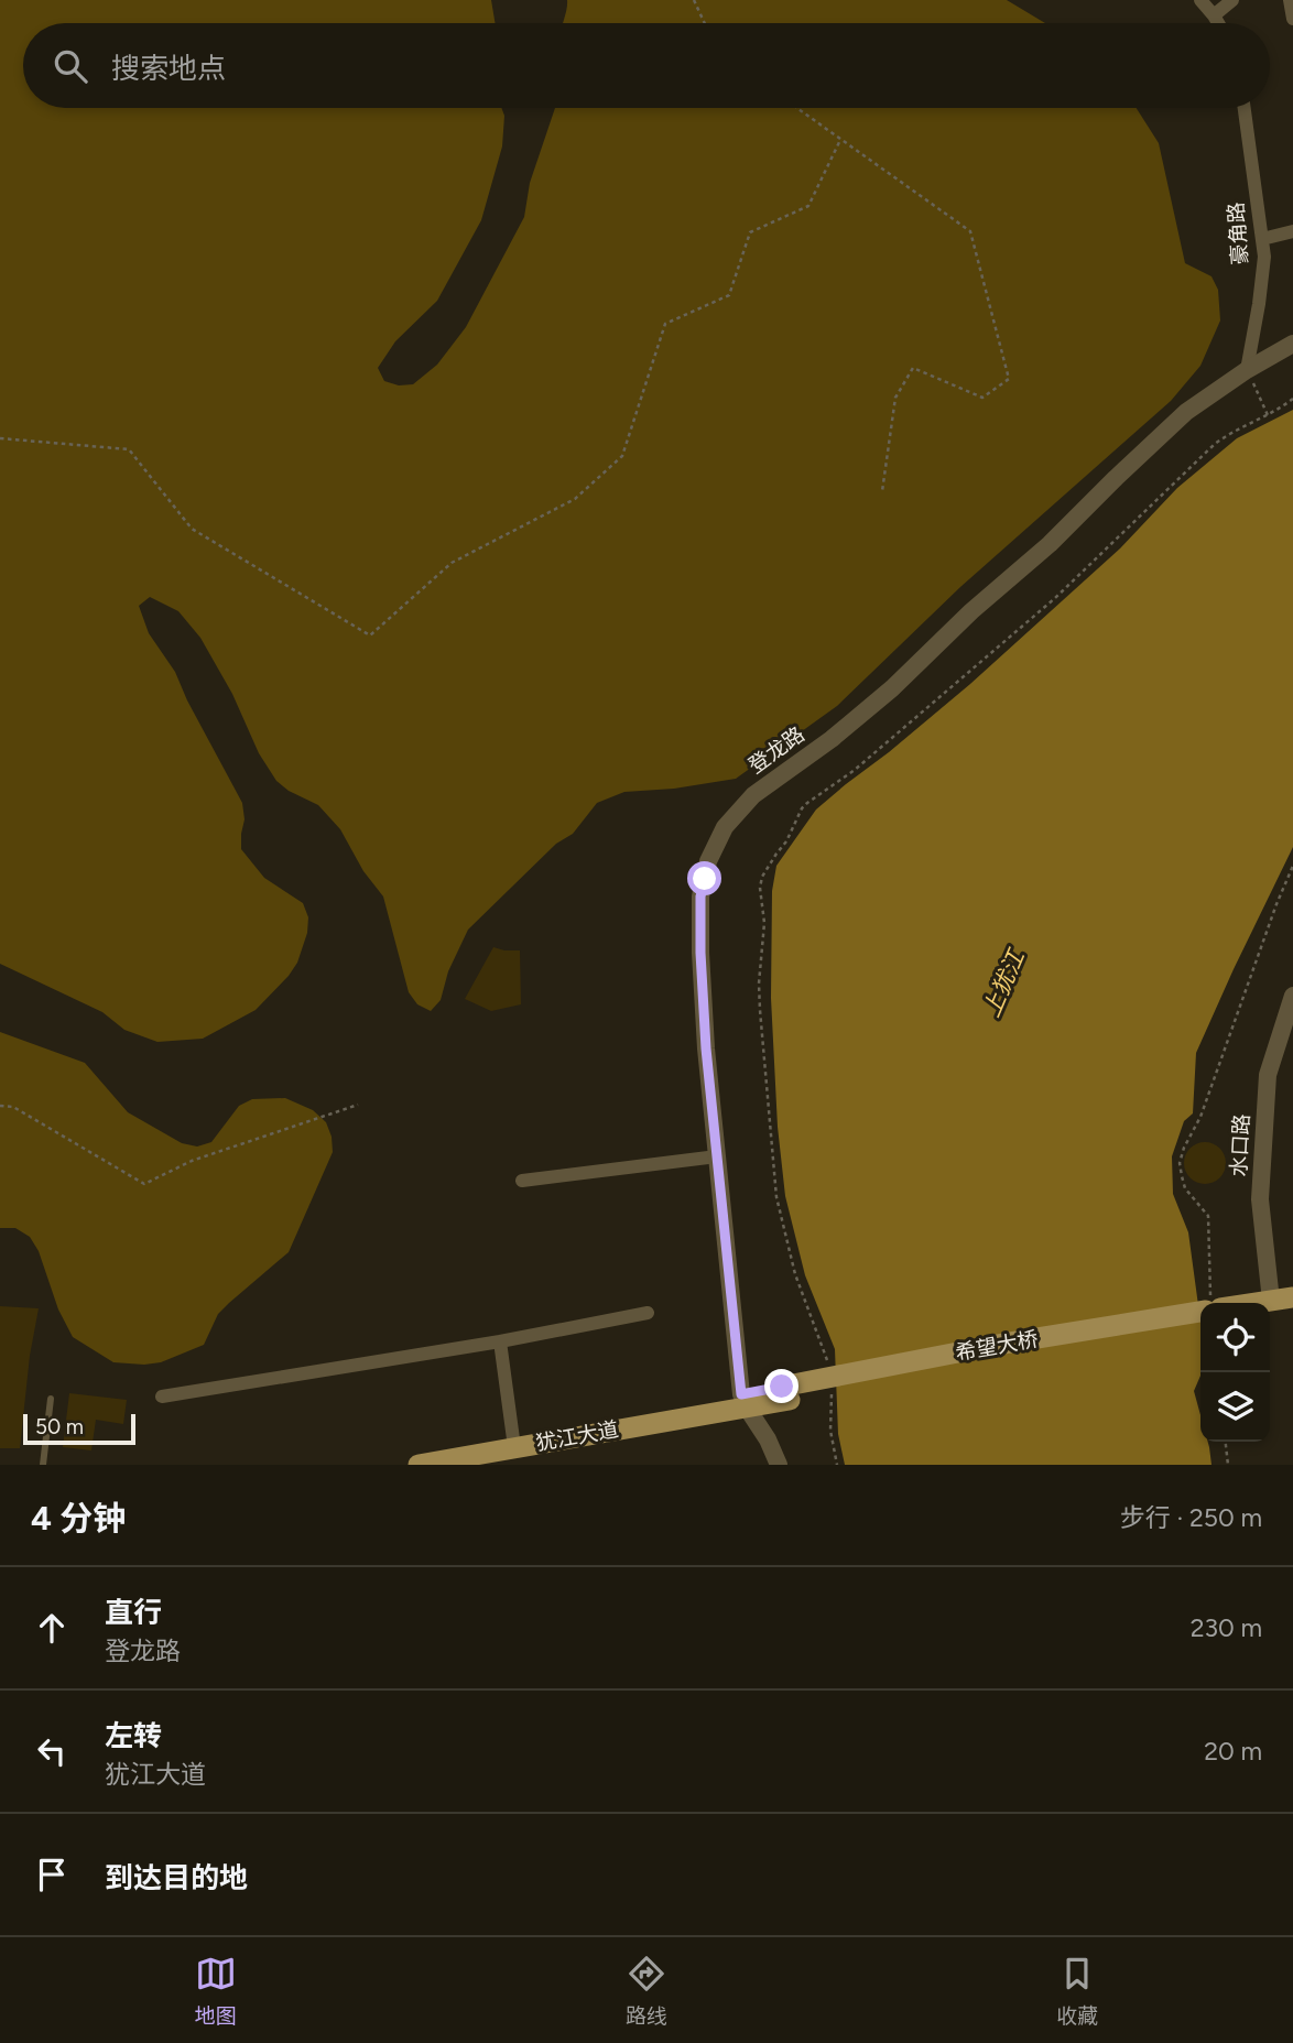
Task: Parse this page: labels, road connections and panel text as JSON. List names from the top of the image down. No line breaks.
{"streets":{"main road":["希望大桥","犹江大道"],"street":["豪角路","登龙路","水口路"]},"crossings":[["豪角路","登龙路"],["登龙路","犹江大道"],["希望大桥","犹江大道"]],"water":["上犹江"],"scale_bar":"50 m","page":{"search":"搜索地点","scale":"50 m","heading":["4 分钟","步行 · 250 m"],"list":[["直行","登龙路","230 m"],["左转","犹江大道","20 m"],"到达目的地"],"nav":["地图","路线","收藏"]}}
